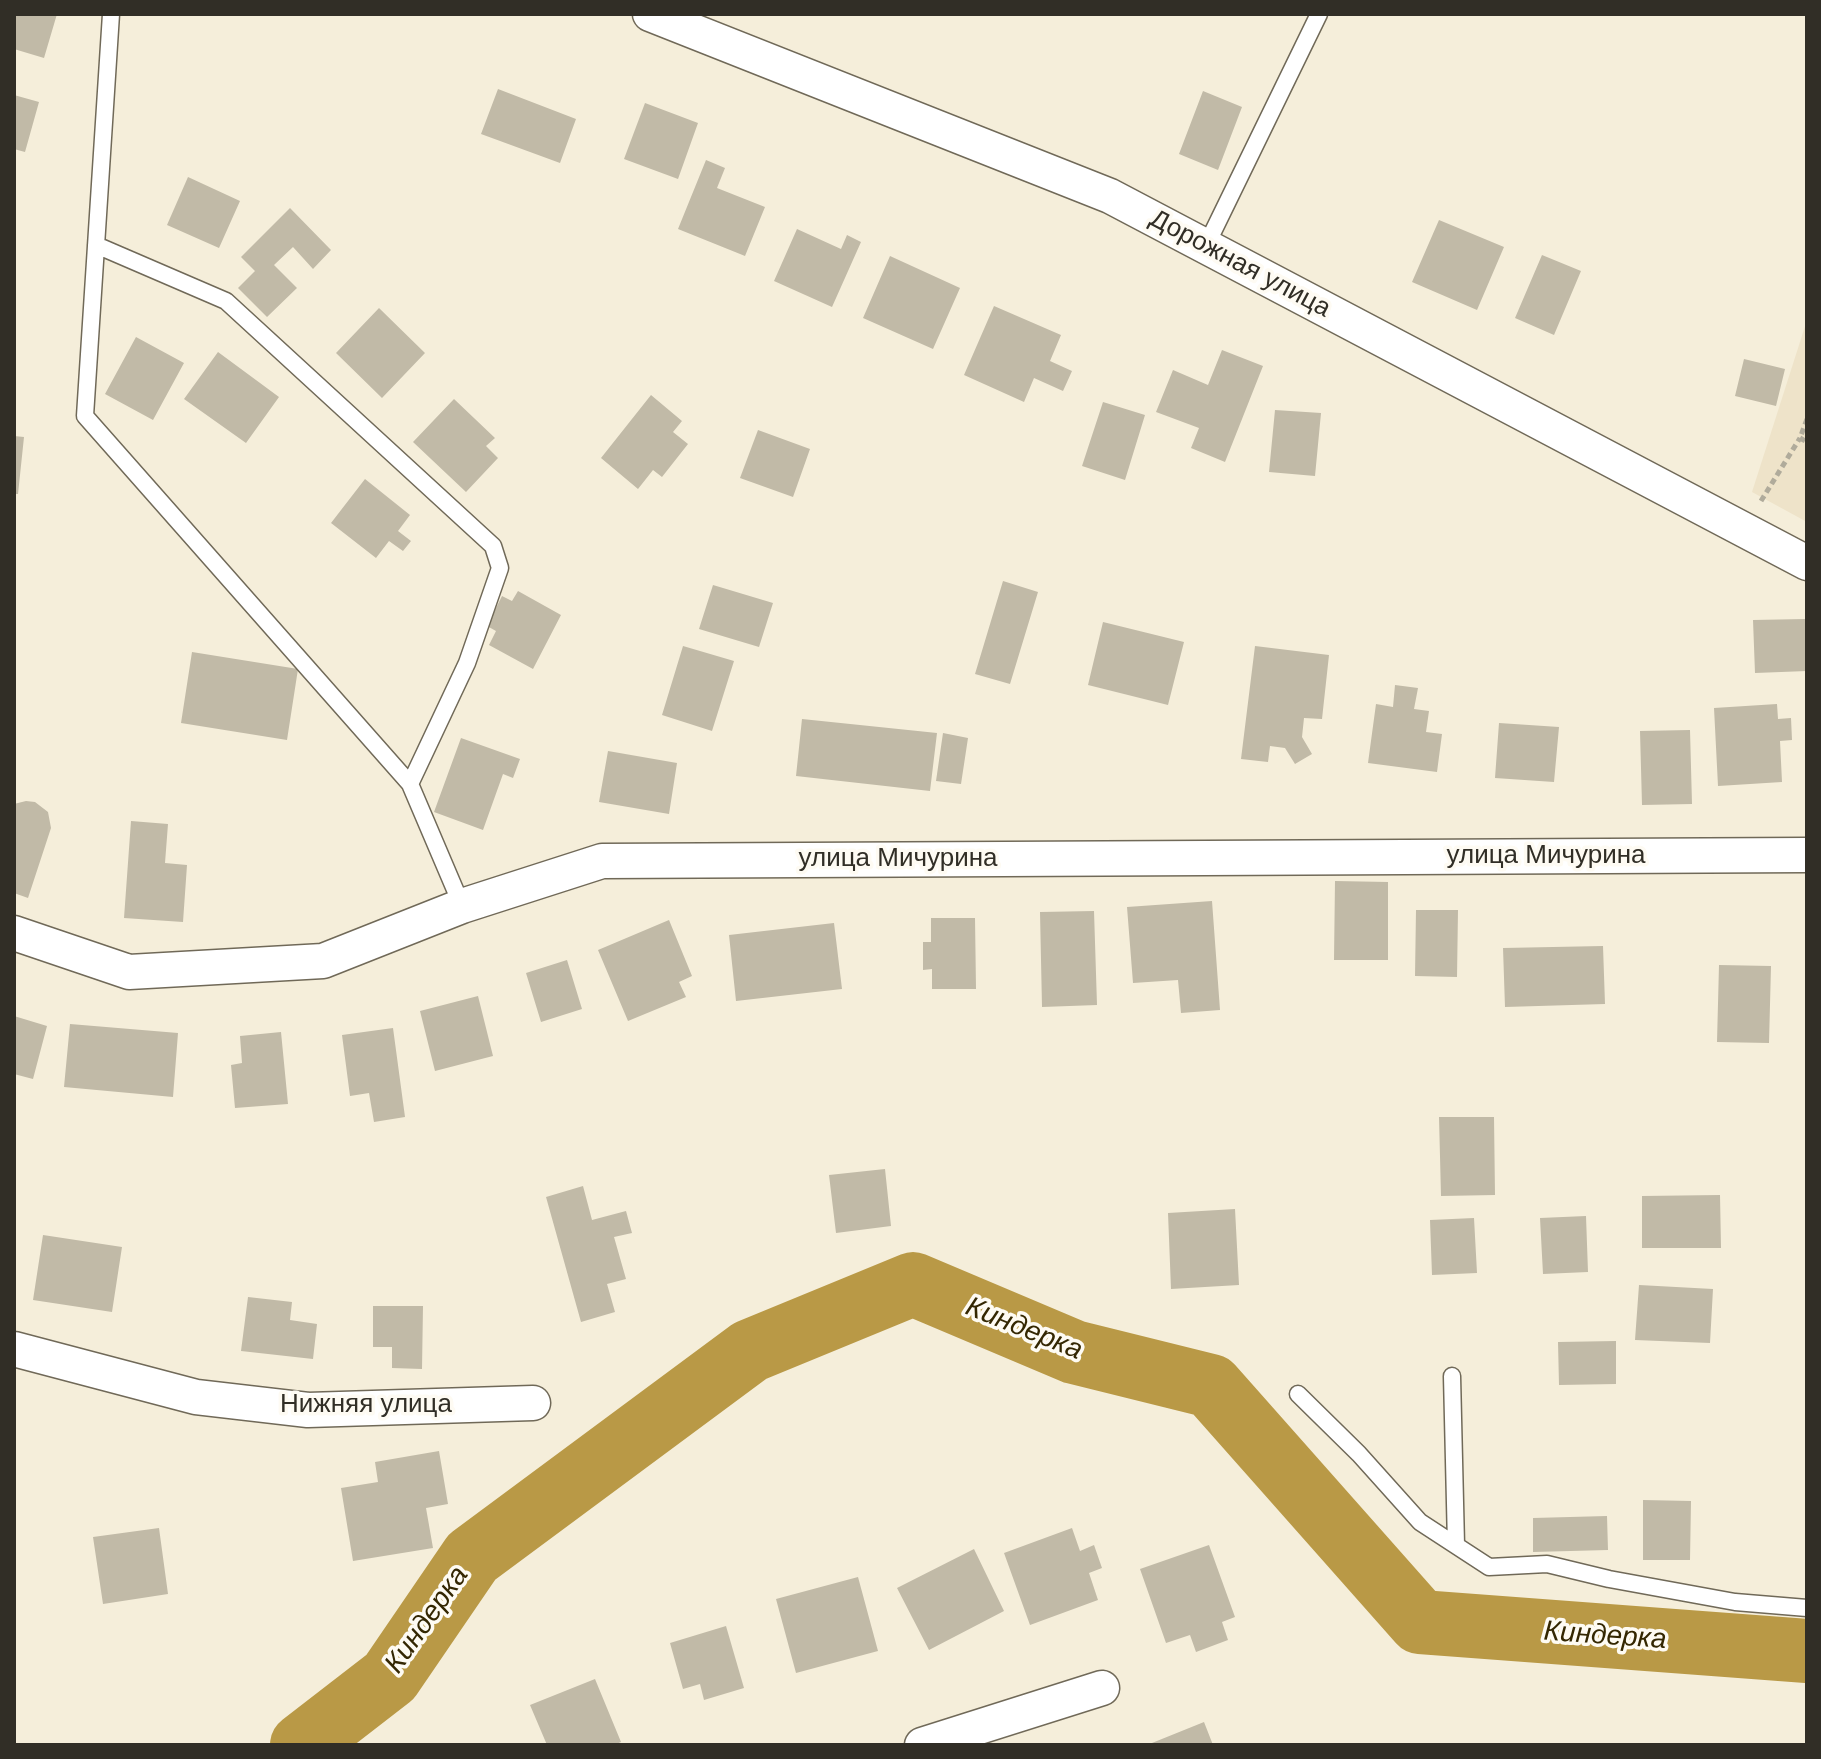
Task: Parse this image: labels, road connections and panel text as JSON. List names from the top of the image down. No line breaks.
{"streets":{"street":["Дорожная улица","улица Мичурина","Нижняя улица"]},"water":["Киндерка"]}
